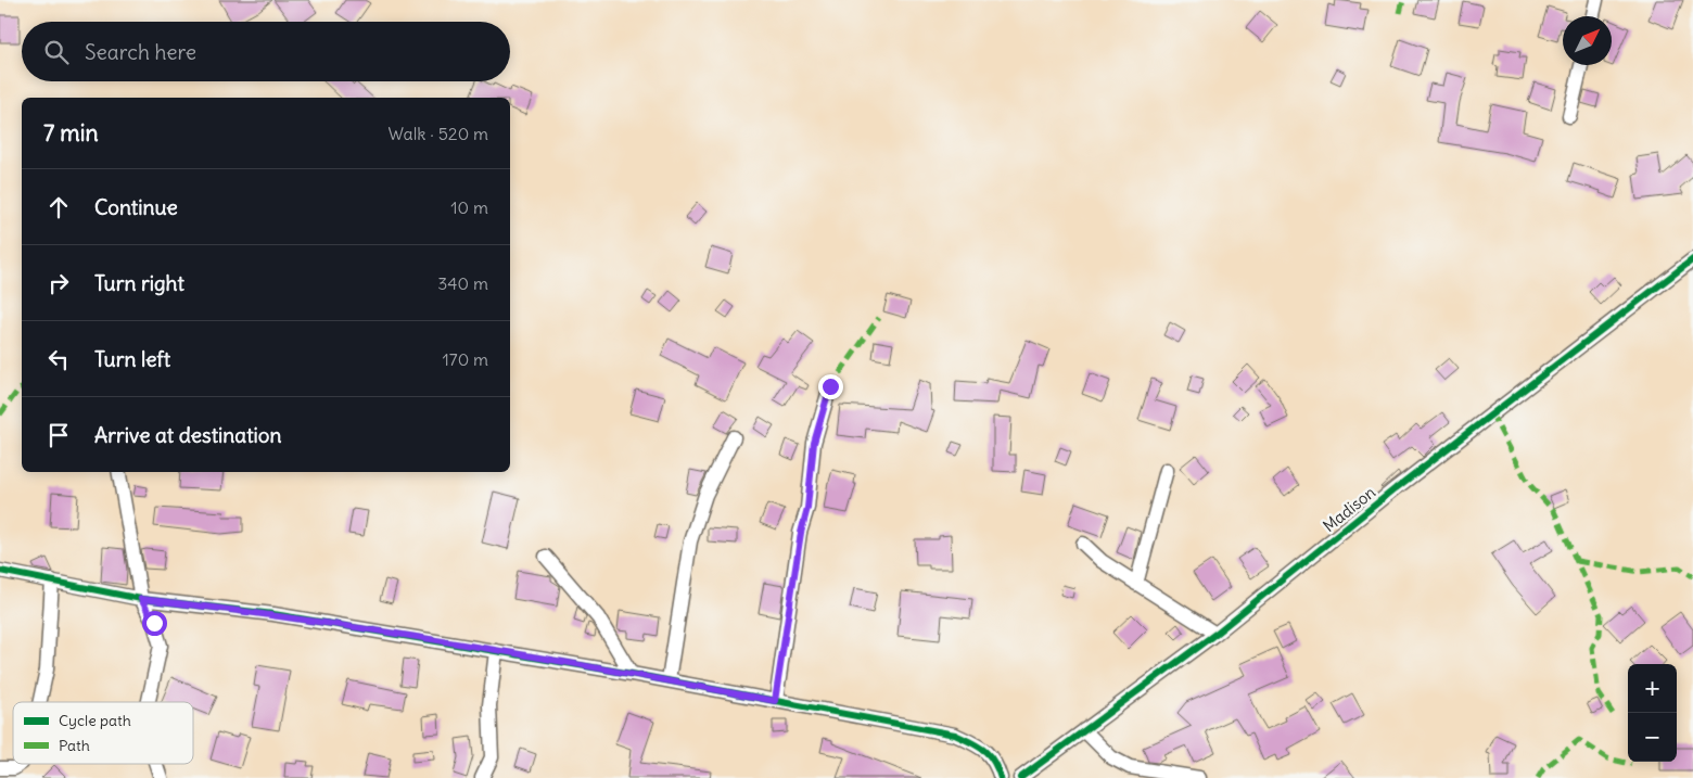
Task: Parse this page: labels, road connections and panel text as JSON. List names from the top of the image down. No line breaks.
{"streets":{"street":["Madison"]},"legend":["Cycle path","Path"],"north":"top right","page":{"search":"Search here","heading":["7 min","Walk · 520 m"],"list":[["Continue","10 m"],["Turn right","340 m"],["Turn left","170 m"],"Arrive at destination"],"map_buttons":["+","−"]}}
